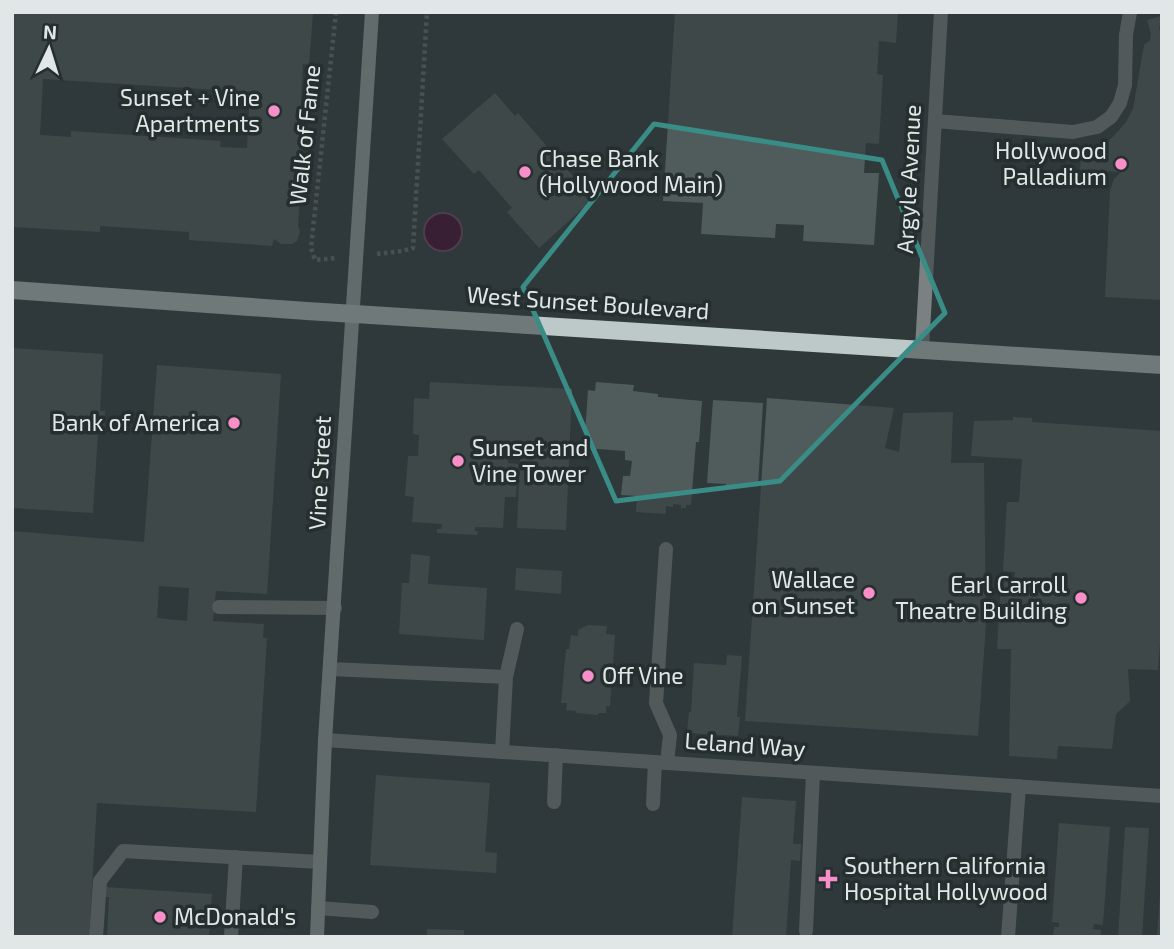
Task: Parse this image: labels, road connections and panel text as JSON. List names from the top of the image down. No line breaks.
{"streets":{"main road":["West Sunset Boulevard","Vine Street"],"street":["Argyle Avenue","Leland Way"],"path":["Walk of Fame"]},"crossings":[["Argyle Avenue","West Sunset Boulevard"],["West Sunset Boulevard","Vine Street"],["Vine Street","Leland Way"]],"places":{"other":["Sunset + Vine Apartments","Hollywood Palladium","Chase Bank (Hollywood Main)","Bank of America","Sunset and Vine Tower","Wallace on Sunset","Earl Carroll Theatre Building","Off Vine","McDonald's"],"health":["Southern California Hospital Hollywood"]},"north":"top"}
